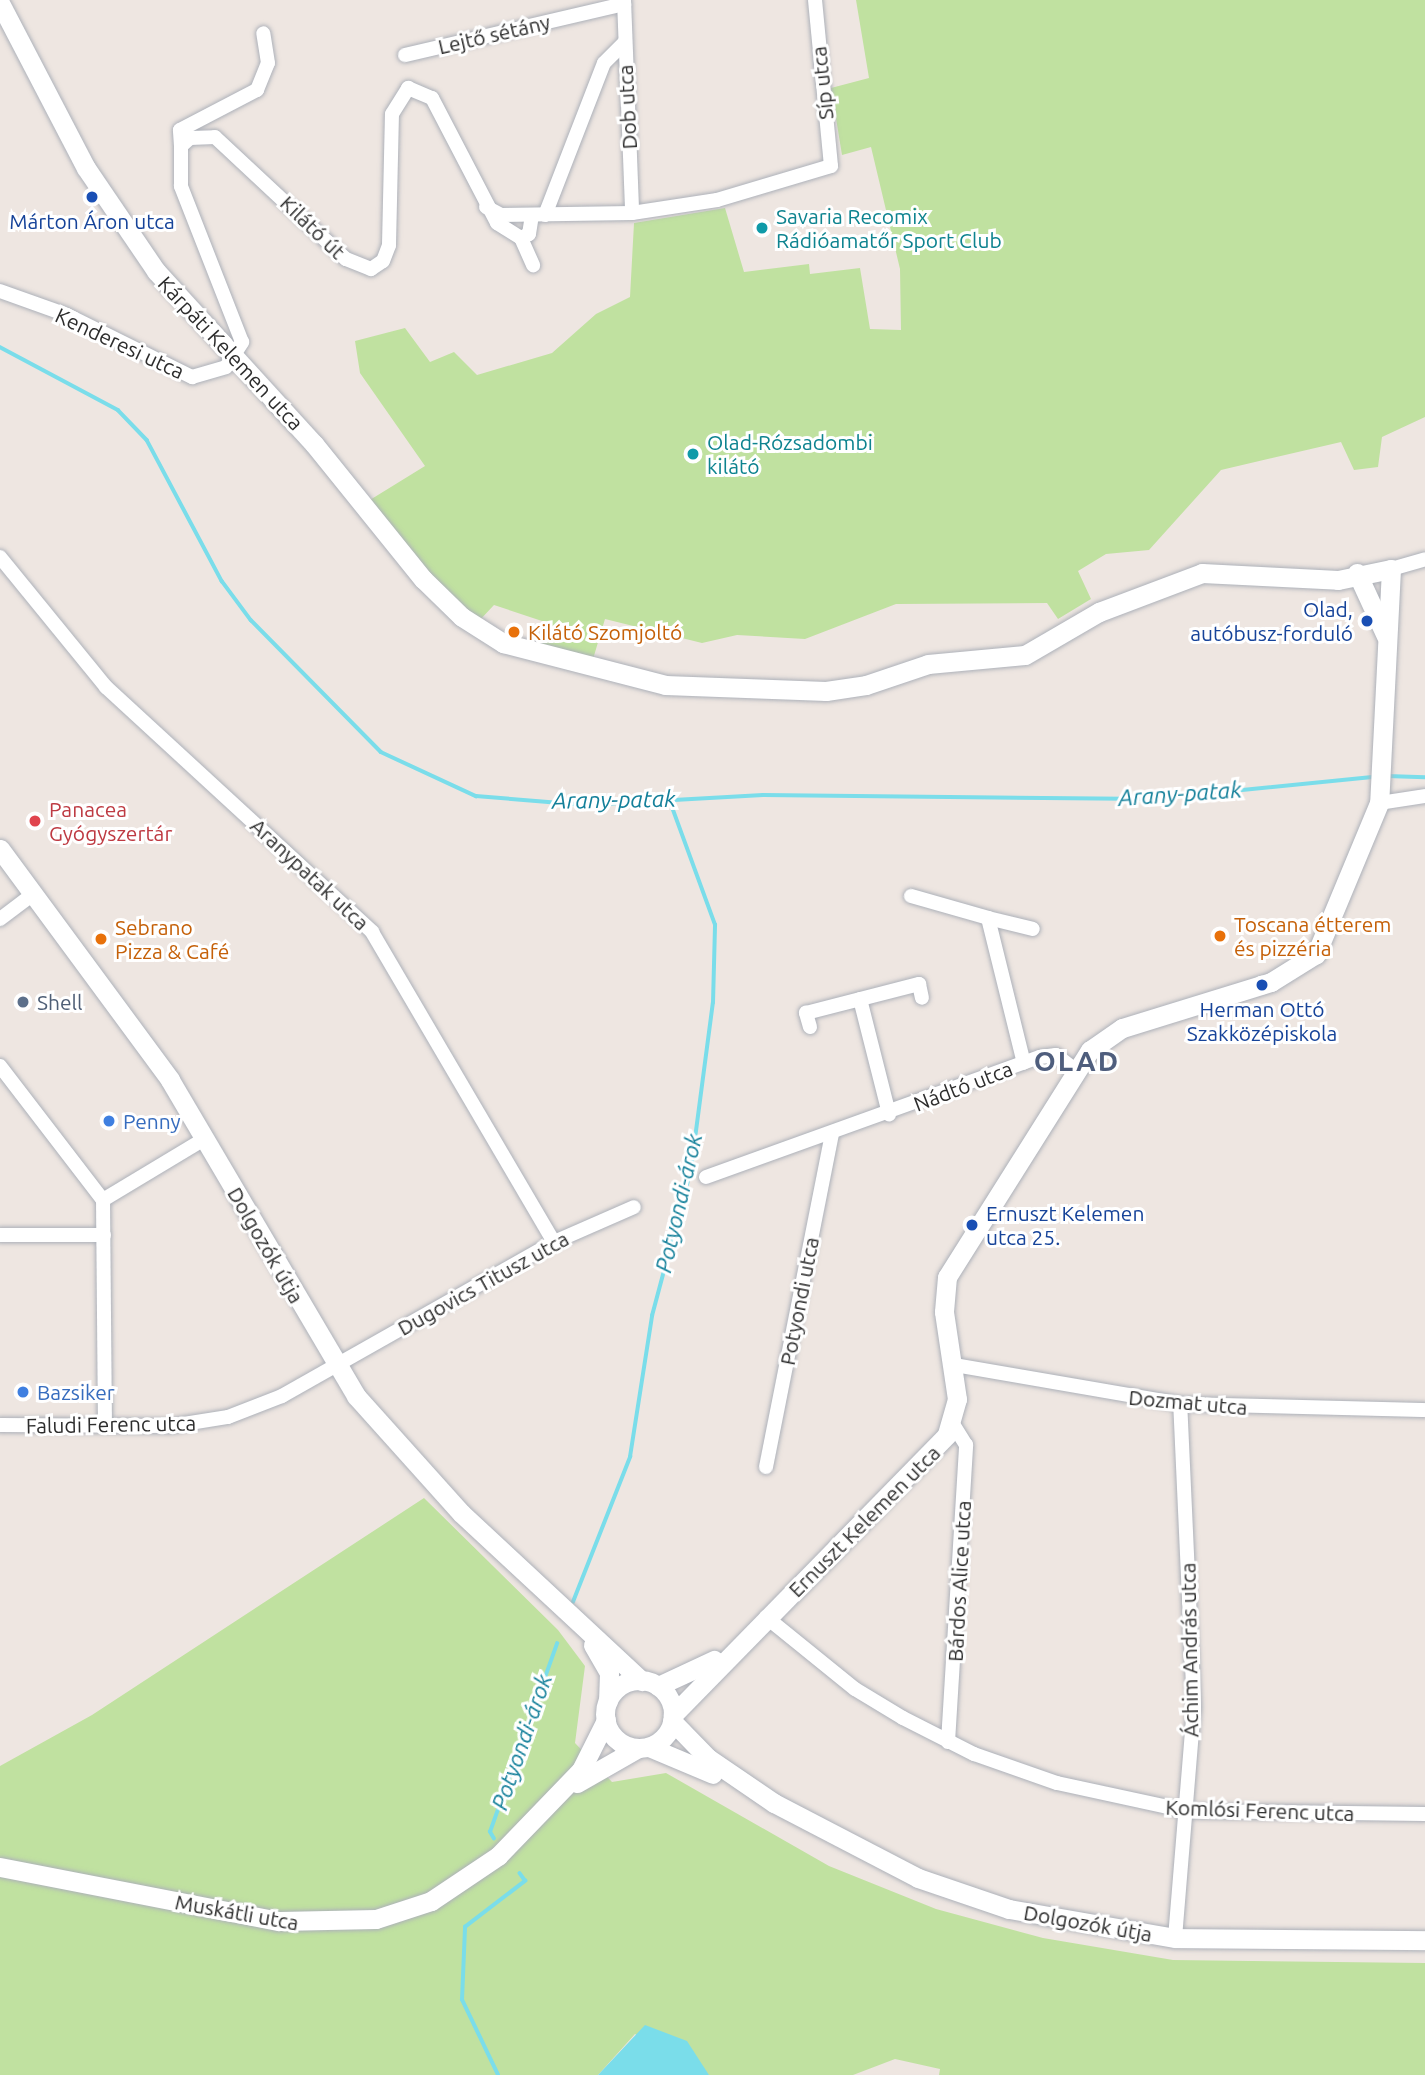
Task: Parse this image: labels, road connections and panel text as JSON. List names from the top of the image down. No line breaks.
{"streets":{"street":["Lejtő sétány","Síp utca","Dob utca","Kilátó út","Kenderesi utca","Kárpáti Kelemen utca","Aranypatak utca","Nádtó utca","Dolgozók útja","Dugovics Titusz utca","Potyondi utca","Dozmat utca","Faludi Ferenc utca","Ernuszt Kelemen utca","Bárdos Alice utca","Áchim András utca","Komlósi Ferenc utca","Muskátli utca"]},"crossings":[["Lejtő sétány","Dob utca"],["Síp utca","Dob utca"],["Kenderesi utca","Kárpáti Kelemen utca"],["Aranypatak utca","Dugovics Titusz utca"],["Nádtó utca","Potyondi utca"],["Nádtó utca","Ernuszt Kelemen utca"],["Dolgozók útja","Dugovics Titusz utca"],["Dolgozók útja","Faludi Ferenc utca"],["Dolgozók útja","Ernuszt Kelemen utca"],["Dolgozók útja","Áchim András utca"],["Dolgozók útja","Muskátli utca"],["Dugovics Titusz utca","Faludi Ferenc utca"],["Dozmat utca","Ernuszt Kelemen utca"],["Dozmat utca","Áchim András utca"],["Ernuszt Kelemen utca","Bárdos Alice utca"],["Ernuszt Kelemen utca","Komlósi Ferenc utca"],["Ernuszt Kelemen utca","Muskátli utca"],["Bárdos Alice utca","Komlósi Ferenc utca"],["Áchim András utca","Komlósi Ferenc utca"]],"districts":["OLAD"],"water":["Arany-patak","Potyondi-árok"],"places":["Márton Áron utca","Savaria Recomix Rádióamatőr Sport Club","Olad-Rózsadombi kilátó","Olad, autóbusz-forduló","Kilátó Szomjoltó","Panacea Gyógyszertár","Toscana étterem és pizzéria","Sebrano Pizza & Café","Herman Ottó Szakközépiskola","Shell","Penny","Ernuszt Kelemen utca 25.","Bazsiker"]}
